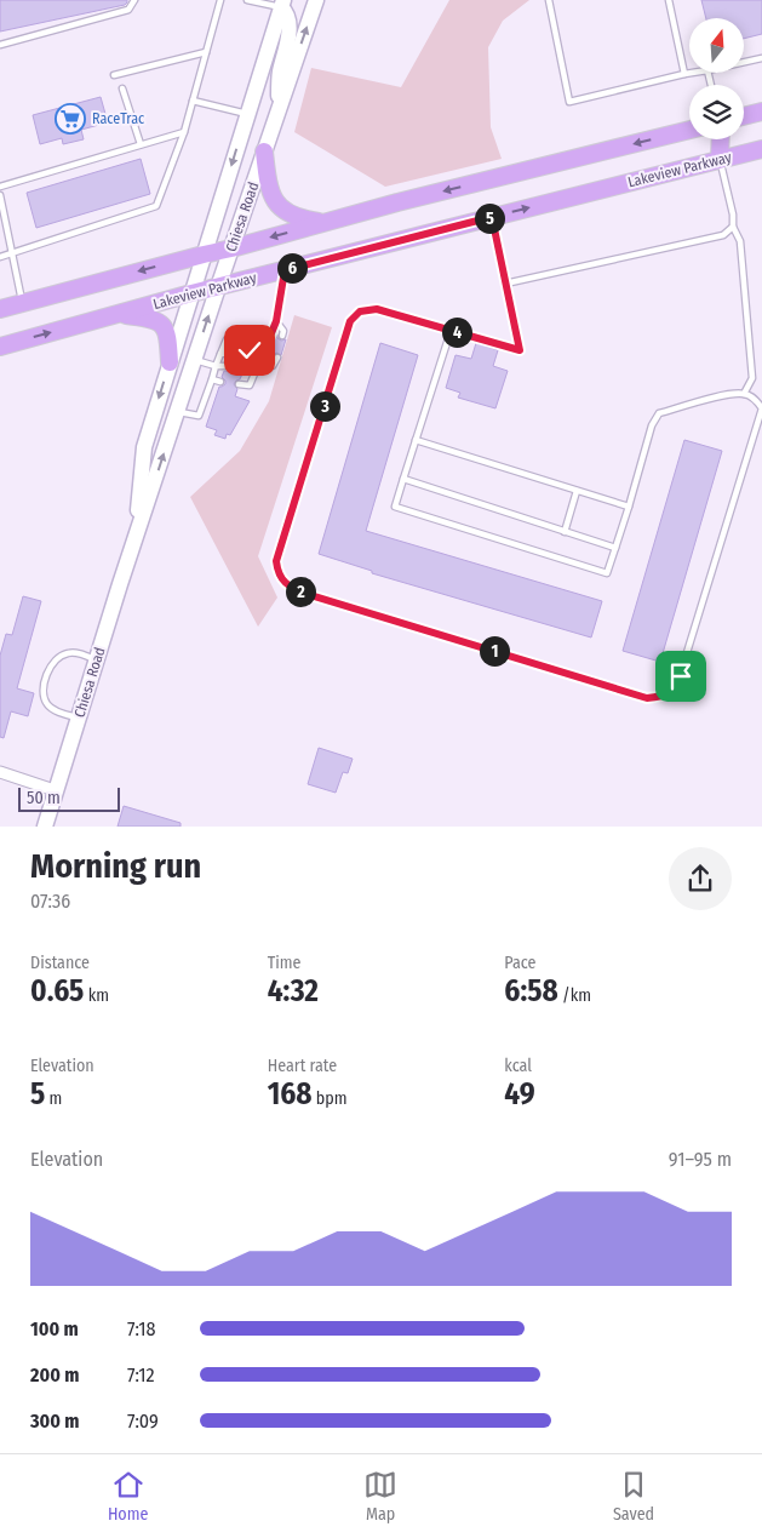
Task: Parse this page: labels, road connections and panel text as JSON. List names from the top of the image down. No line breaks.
{"streets":{"main road":["Lakeview Parkway","Chiesa Road"]},"crossings":[["Lakeview Parkway","Chiesa Road"]],"places":{"supermarket":["RaceTrac"]},"scale_bar":"50 m","north":"top","page":{"pins":["5","6","4","3","2","1"],"scale":"50 m","heading":["Morning run","07:36"],"stats":[["Distance","0.65 km"],["Time","4:32"],["Pace","6:58 /km"],["Elevation","5 m"],["Heart rate","168 bpm"],["kcal","49"]],"chart":["Elevation","91–95 m"],"list":[{"name":"100 m","note":"7:18"},{"name":"200 m","note":"7:12"},{"name":"300 m","note":"7:09"}],"tabs":["Home","Map","Saved"]}}
